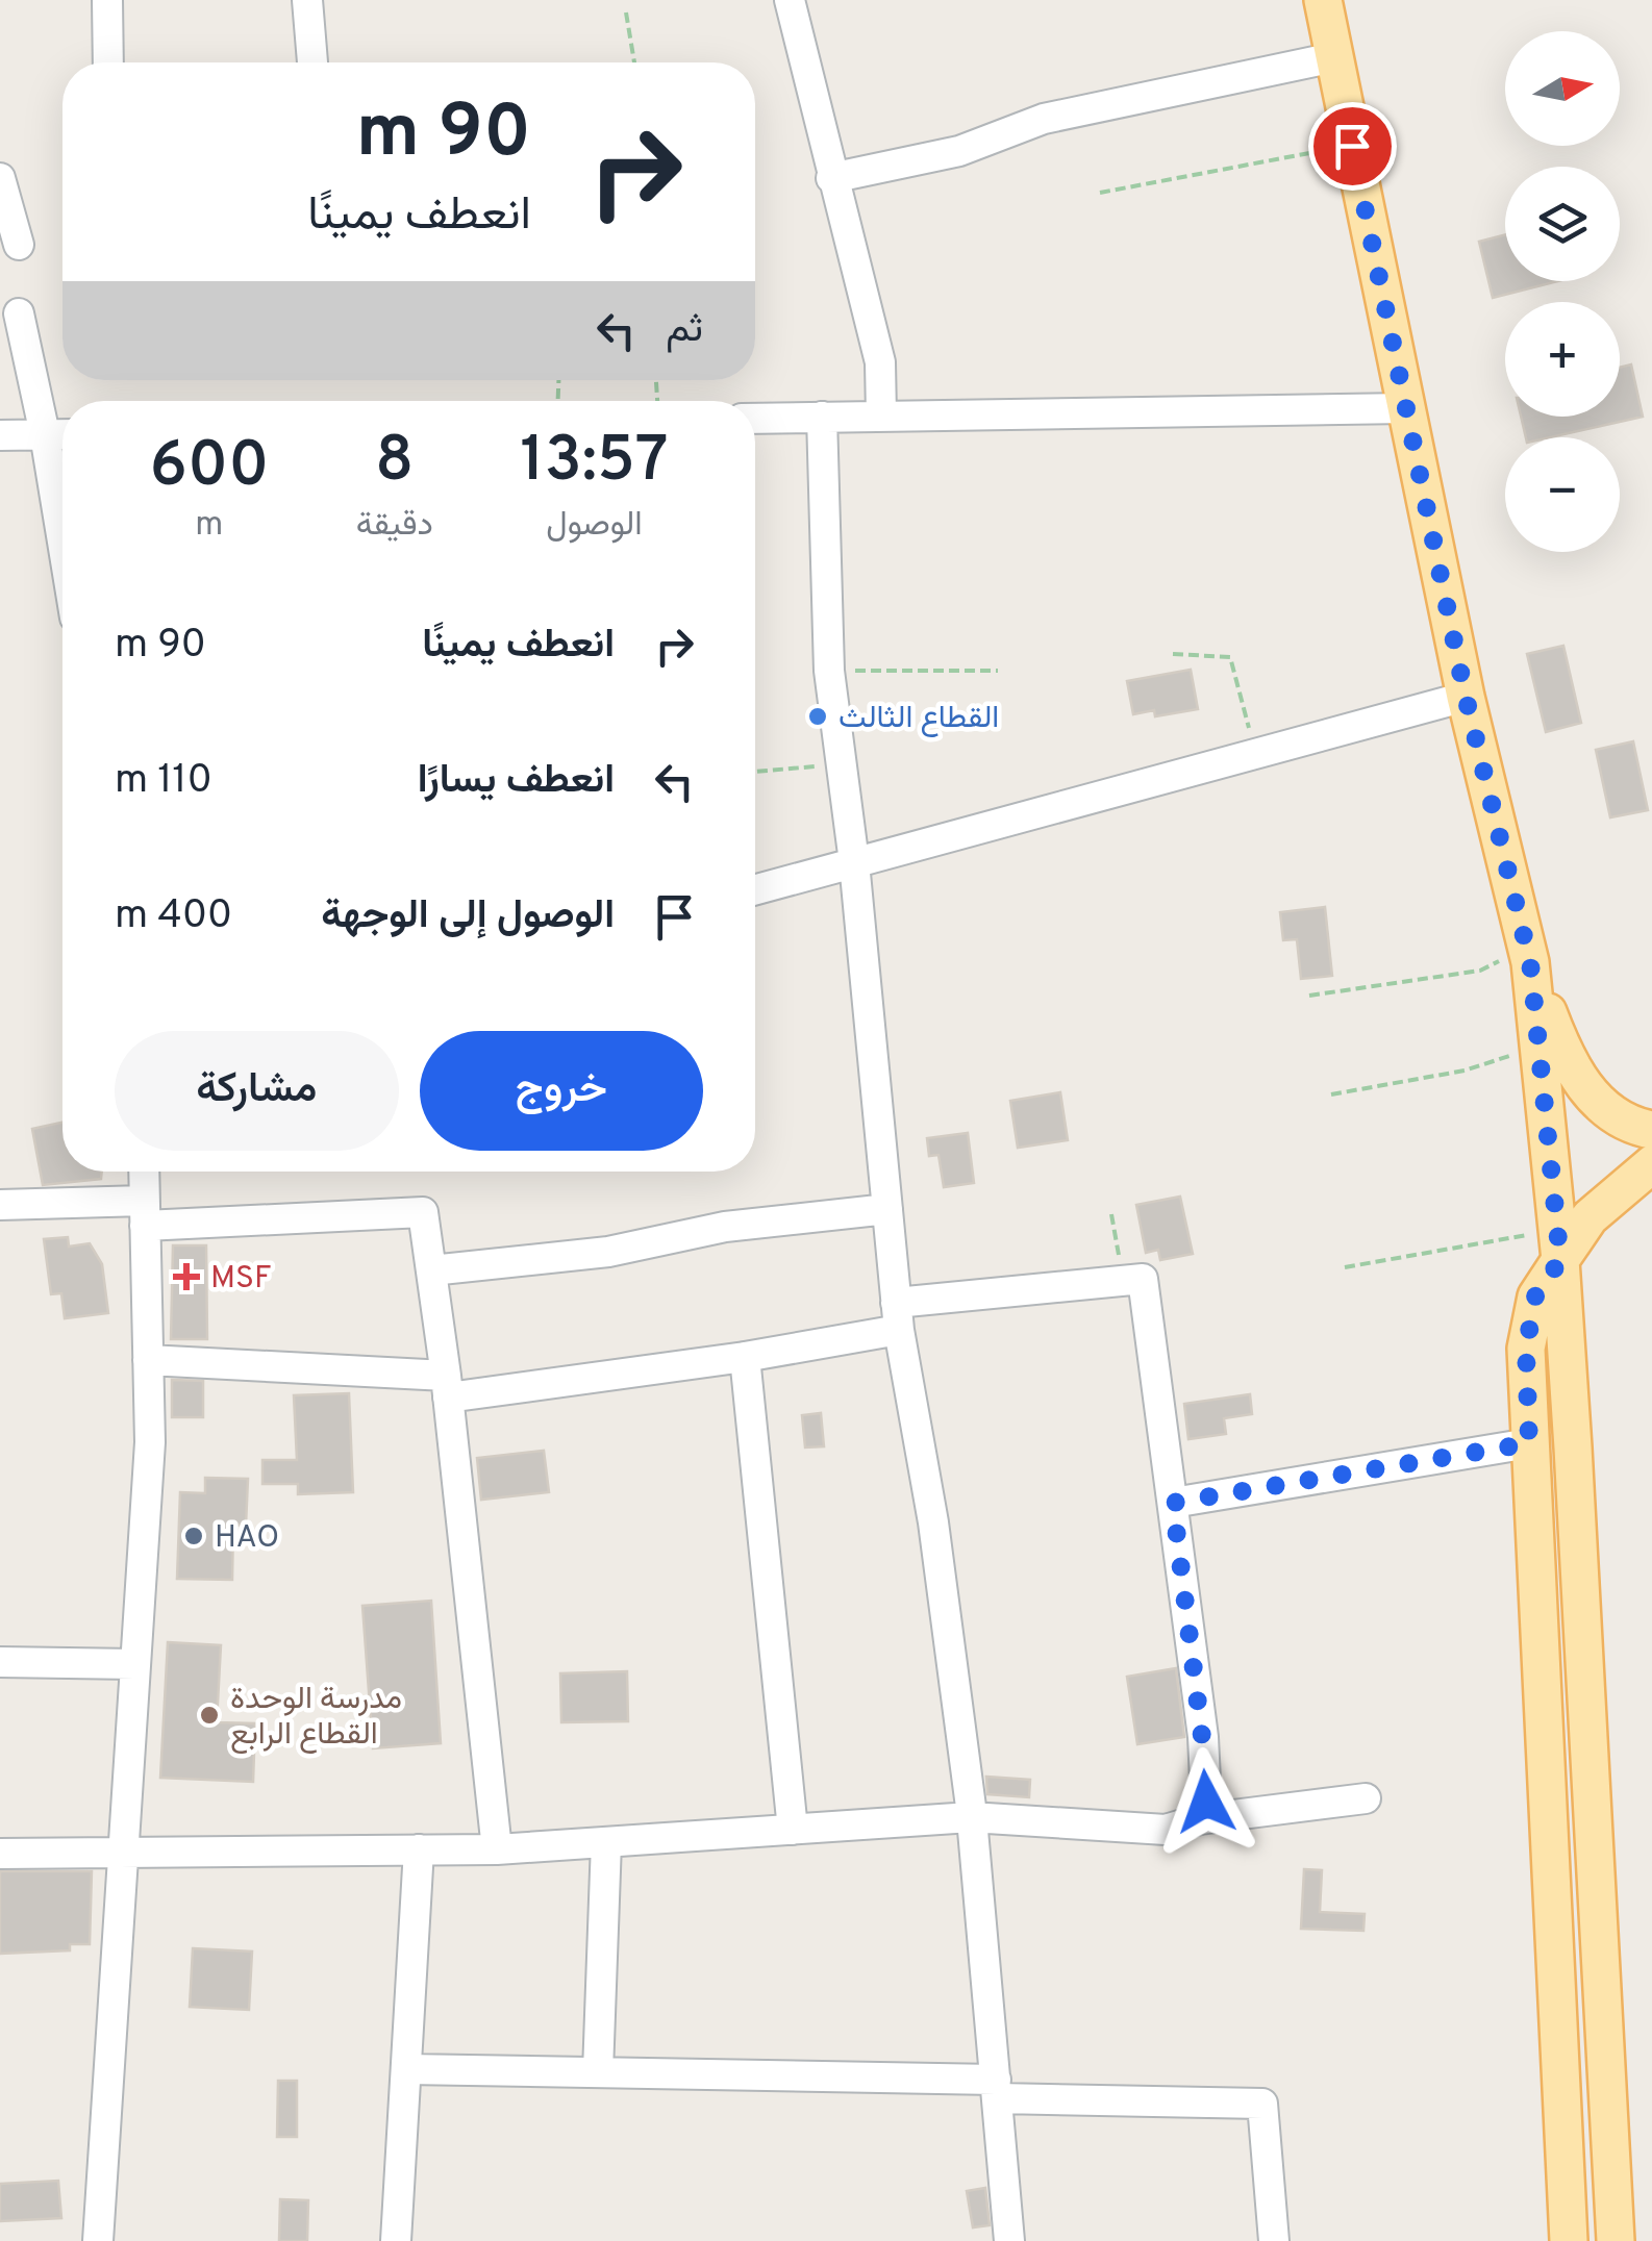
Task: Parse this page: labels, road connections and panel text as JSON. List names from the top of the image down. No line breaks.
{"places":{"other":["القطاع الثالث","HAO","مدرسة الوحدة القطاع الرابع"],"health":["MSF"]},"north":"right","page":{"map_buttons":["+","−"],"turn":["90 m","انعطف يمينًا"],"then":"ثم","eta":["13:57","الوصول","8","دقيقة","600","m"],"list":[{"name":"انعطف يمينًا","value":"90 m"},{"name":"انعطف يسارًا","value":"110 m"},{"name":"الوصول إلى الوجهة","value":"400 m"}],"buttons":["خروج","مشاركة"]}}
